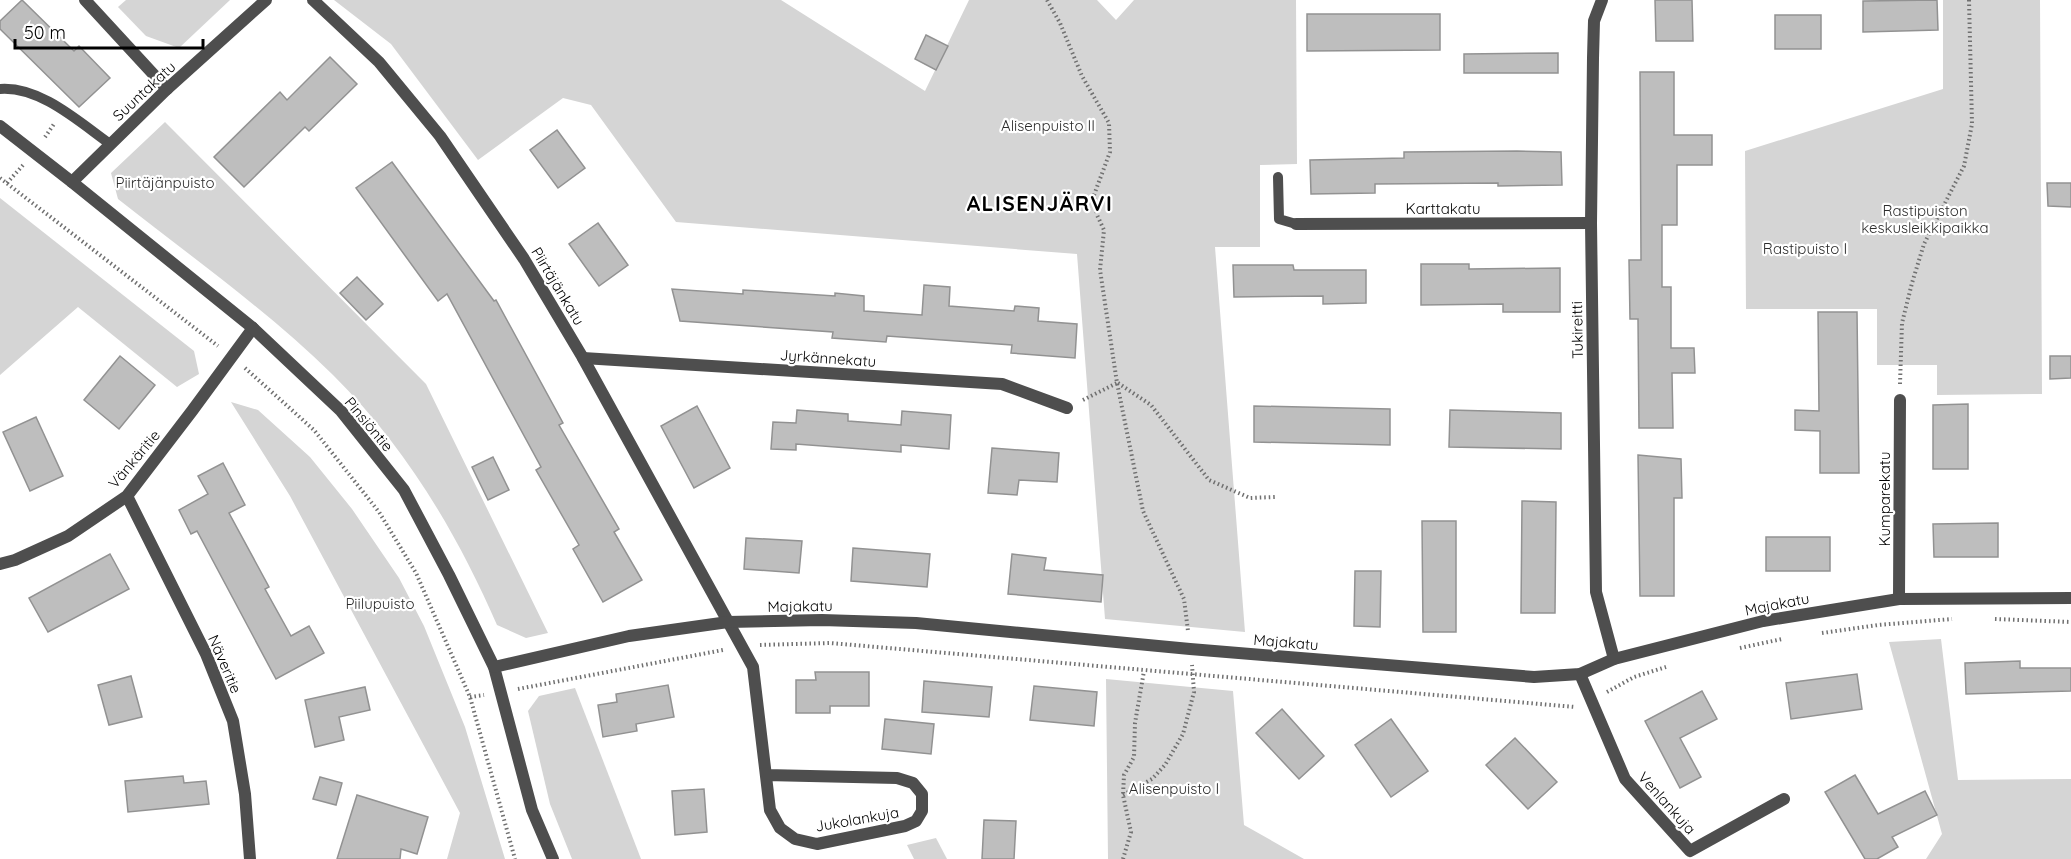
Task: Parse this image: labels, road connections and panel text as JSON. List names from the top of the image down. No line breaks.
{"streets":{"street":["Suuntakatu","Karttakatu","Piirtäjänkatu","Tukireitti","Jyrkännekatu","Pinsiöntie","Vänkäritie","Kumparekatu","Majakatu","Näveritie","Venlankuja","Jukolankuja"]},"crossings":[["Suuntakatu","Pinsiöntie"],["Karttakatu","Tukireitti"],["Piirtäjänkatu","Jyrkännekatu"],["Piirtäjänkatu","Majakatu"],["Piirtäjänkatu","Jukolankuja"],["Tukireitti","Majakatu"],["Pinsiöntie","Vänkäritie"],["Pinsiöntie","Majakatu"],["Vänkäritie","Näveritie"],["Kumparekatu","Majakatu"],["Majakatu","Venlankuja"],["Majakatu","Jukolankuja"]],"districts":["ALISENJÄRVI"],"parks":["Alisenpuisto II","Piirtäjänpuisto","Rastipuiston keskusleikkipaikka","Rastipuisto I","Piilupuisto","Alisenpuisto I"],"scale_bar":"50 m"}
